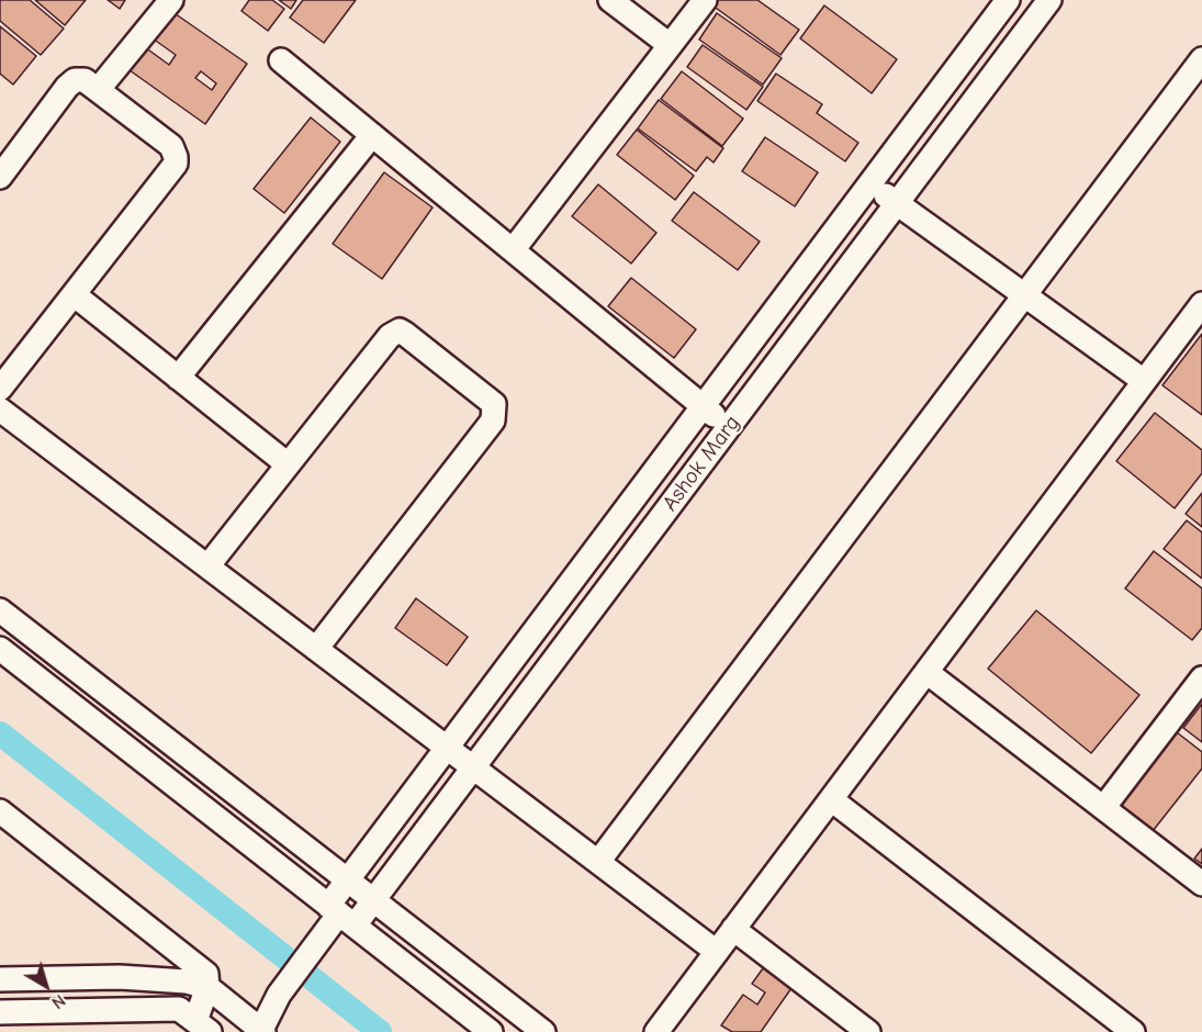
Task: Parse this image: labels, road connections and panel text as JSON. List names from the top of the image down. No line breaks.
{"streets":{"street":["Ashok Marg"]},"north":"bottom right"}
